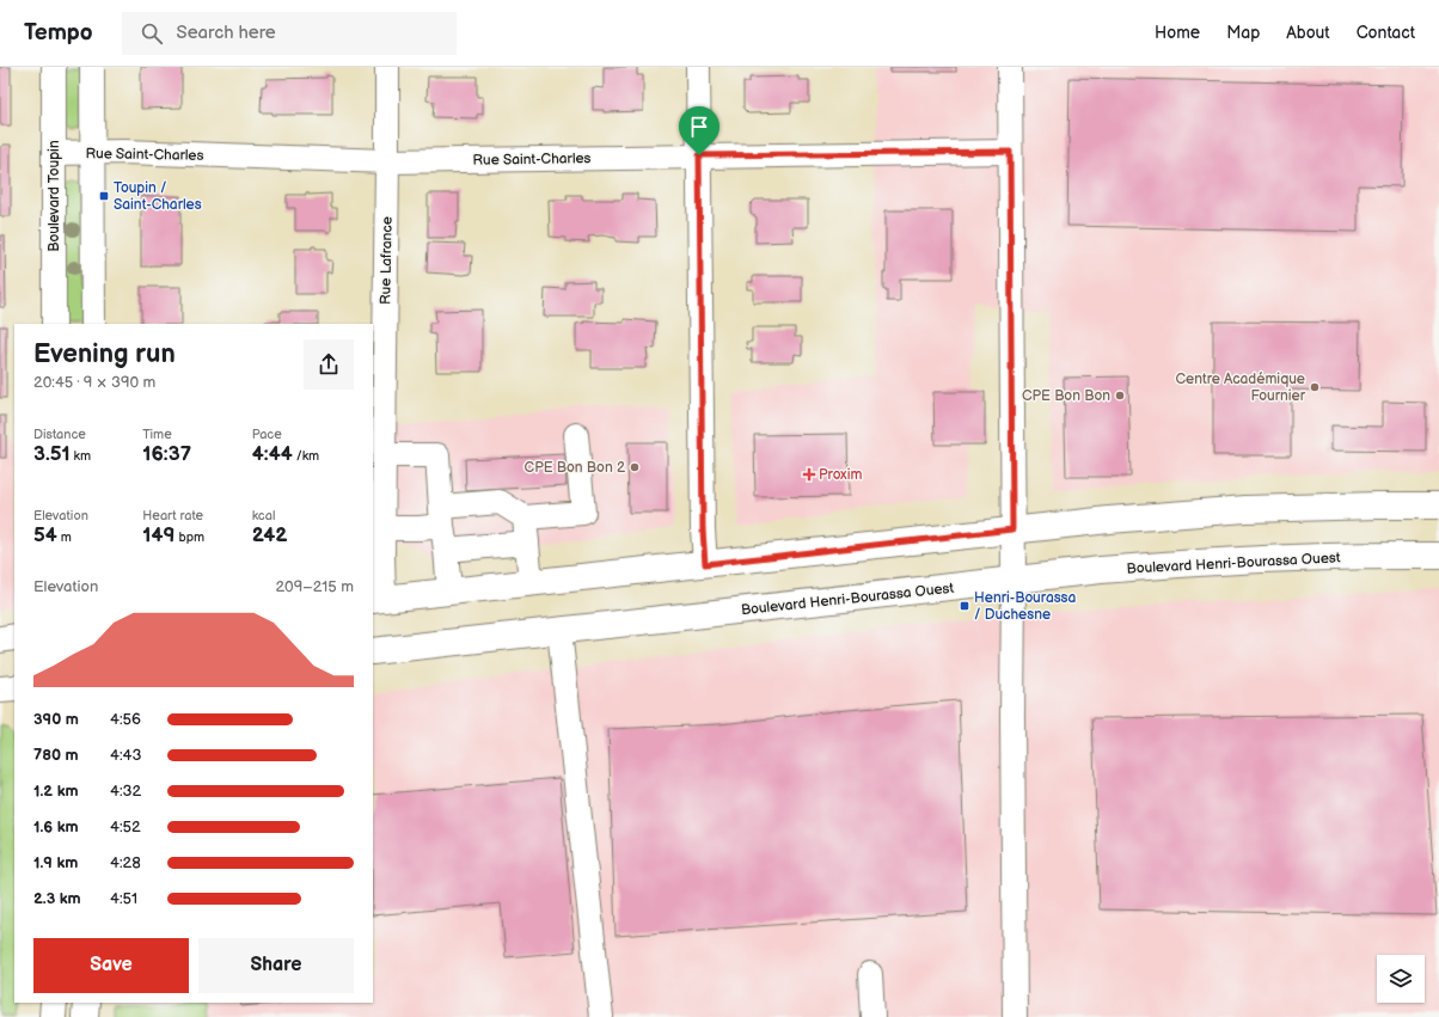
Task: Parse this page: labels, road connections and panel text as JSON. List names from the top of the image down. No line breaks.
{"streets":{"main road":["Boulevard Henri-Bourassa Ouest"],"street":["Rue Saint-Charles","Boulevard Toupin","Rue Lafrance"]},"crossings":[["Rue Saint-Charles","Boulevard Toupin"],["Rue Saint-Charles","Rue Lafrance"]],"places":{"transit":["Toupin / Saint-Charles","Henri-Bourassa / Duchesne"],"other":["Centre Académique Fournier","CPE Bon Bon","CPE Bon Bon 2"],"health":["Proxim"]},"page":{"header":"Tempo","search":"Search here","nav":["Home","Map","About","Contact"],"heading":["Evening run","20:45 · 9 × 390 m"],"stats":[["Distance","3.51 km"],["Time","16:37"],["Pace","4:44 /km"],["Elevation","54 m"],["Heart rate","149 bpm"],["kcal","242"]],"chart":["Elevation","209–215 m"],"list":[{"name":"390 m","note":"4:56"},{"name":"780 m","note":"4:43"},{"name":"1.2 km","note":"4:32"},{"name":"1.6 km","note":"4:52"},{"name":"1.9 km","note":"4:28"},{"name":"2.3 km","note":"4:51"}],"buttons":["Save","Share"]}}
